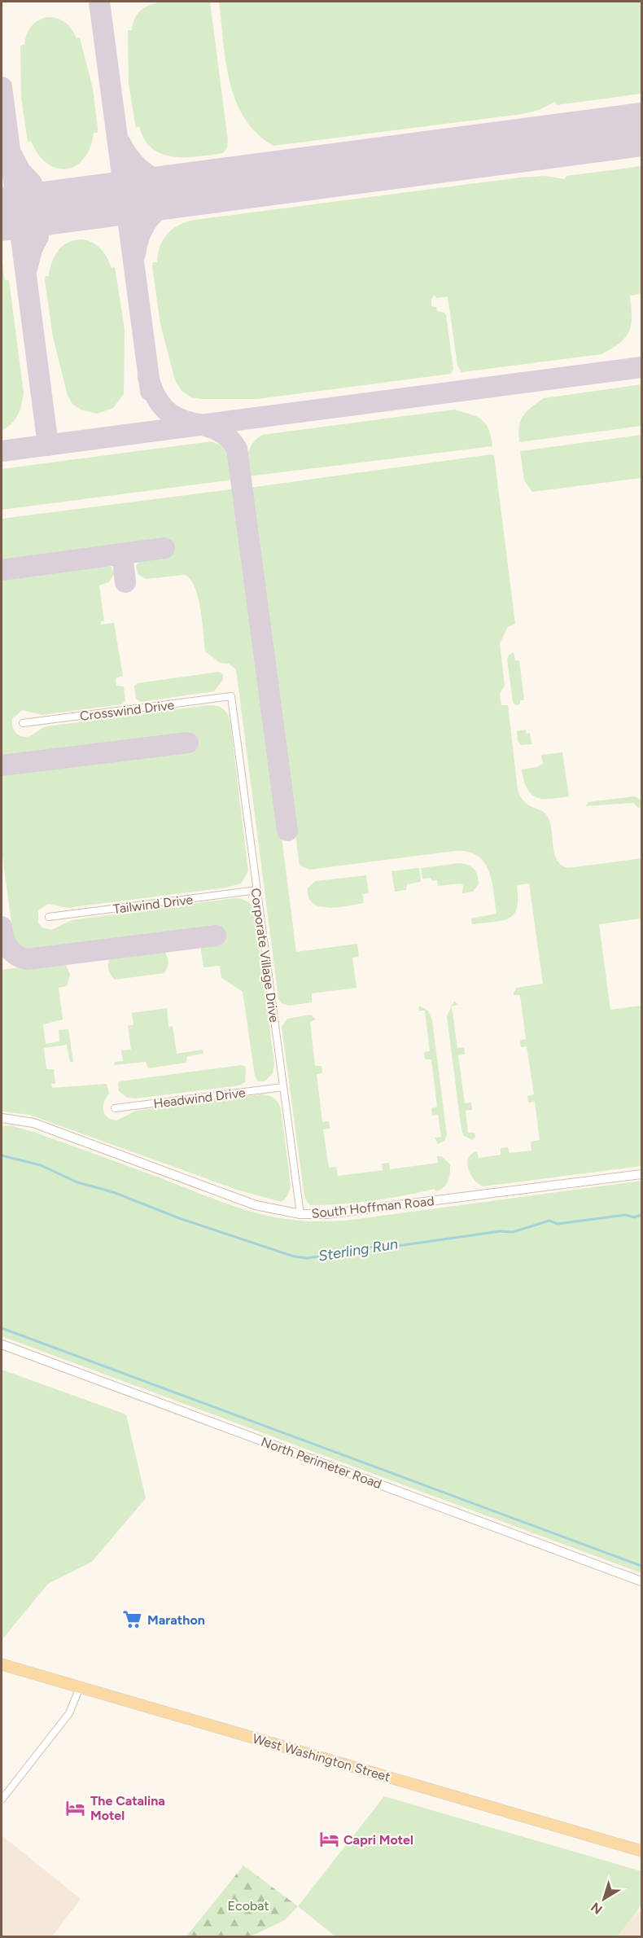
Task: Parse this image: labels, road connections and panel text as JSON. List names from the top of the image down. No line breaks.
{"streets":{"main road":["West Washington Street"],"street":["Crosswind Drive","Tailwind Drive","Corporate Village Drive","Headwind Drive","South Hoffman Road","North Perimeter Road"]},"crossings":[["Crosswind Drive","Corporate Village Drive"],["Tailwind Drive","Corporate Village Drive"],["Corporate Village Drive","Headwind Drive"],["Corporate Village Drive","South Hoffman Road"]],"water":["Sterling Run"],"parks":["Ecobat"],"places":{"supermarket":["Marathon"],"hotel":["The Catalina Motel","Capri Motel"]},"north":"bottom left"}
